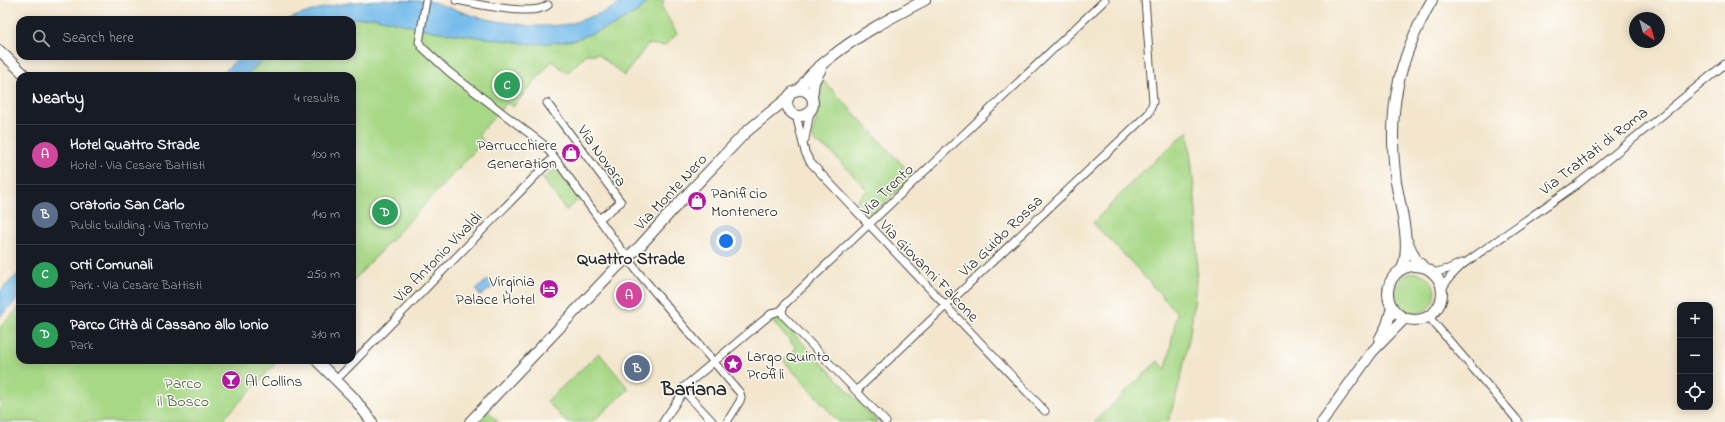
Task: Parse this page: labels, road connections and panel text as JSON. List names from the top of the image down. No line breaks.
{"streets":{"street":["Via Trattati di Roma","Via Novara","Via Trento","Via Monte Nero","Via Guido Rossa","Via Antonio Vivaldi","Via Giovanni Falcone"]},"crossings":[["Via Trento","Via Giovanni Falcone"],["Via Monte Nero","Via Giovanni Falcone"],["Via Guido Rossa","Via Giovanni Falcone"]],"districts":["Quattro Strade","Bariana"],"parks":["Parco il Bosco"],"places":{"shop":["Parrucchiere Generation","Panificio Montenero"],"hotel":["Virginia Palace Hotel"],"place":["Largo Quinto Profili"],"bar":["Al Collins"]},"north":"bottom right","page":{"search":"Search here","pins":["C","D","A","B"],"heading":["Nearby","4 results"],"list":[{"mark":"A","name":"Hotel Quattro Strade","note":"Hotel · Via Cesare Battisti","value":"100 m"},{"mark":"B","name":"Oratorio San Carlo","note":"Public building · Via Trento","value":"140 m"},{"mark":"C","name":"Orti Comunali","note":"Park · Via Cesare Battisti","value":"250 m"},{"mark":"D","name":"Parco Città di Cassano allo Ionio","note":"Park","value":"310 m"}],"map_buttons":["+","−"]}}
